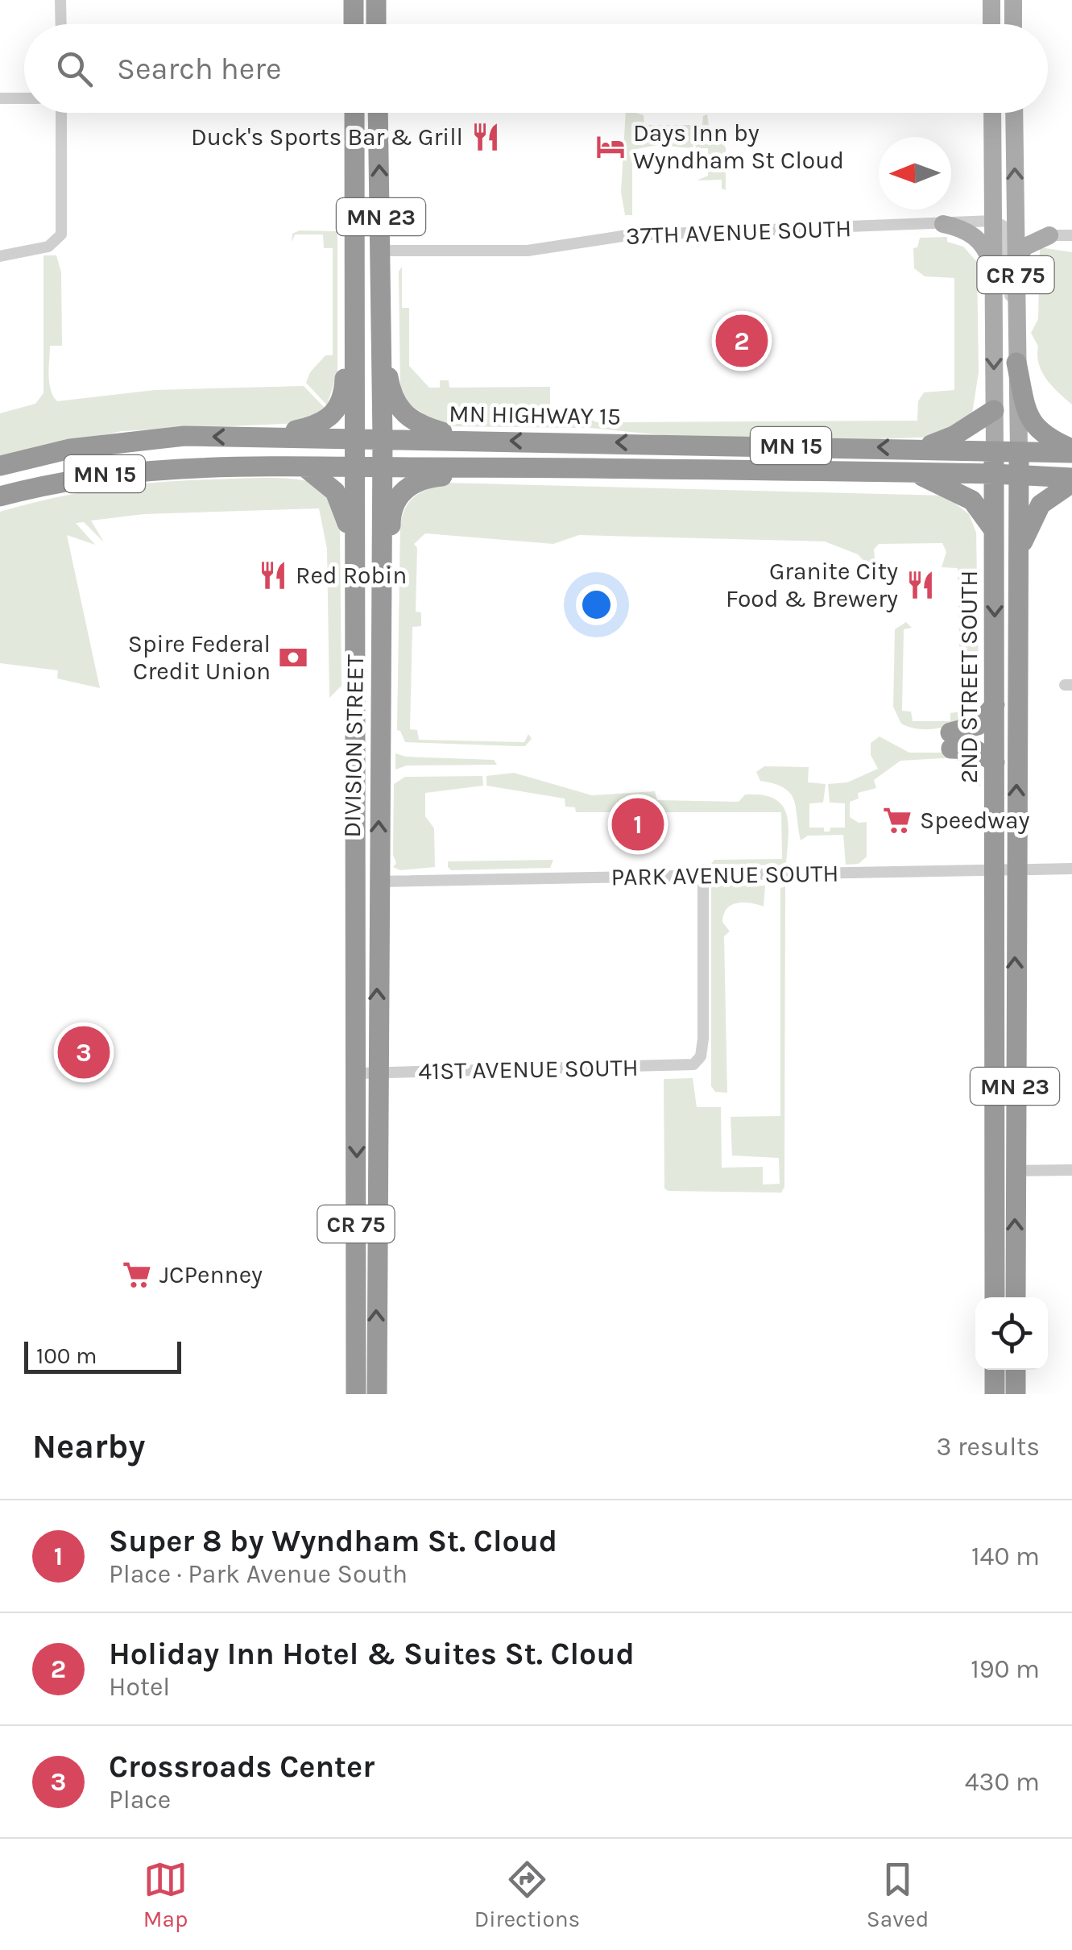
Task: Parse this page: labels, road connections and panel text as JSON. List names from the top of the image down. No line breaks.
{"streets":{"highway":["MN 23","CR 75","MN HIGHWAY 15","MN 15","2ND STREET SOUTH","DIVISION STREET"],"street":["37TH AVENUE SOUTH","PARK AVENUE SOUTH","41ST AVENUE SOUTH"]},"crossings":[["MN 23","CR 75"],["MN 23","MN HIGHWAY 15"],["MN 23","MN 15"],["MN 23","2ND STREET SOUTH"],["37TH AVENUE SOUTH","2ND STREET SOUTH"],["37TH AVENUE SOUTH","DIVISION STREET"],["CR 75","MN HIGHWAY 15"],["MN HIGHWAY 15","2ND STREET SOUTH"],["MN HIGHWAY 15","DIVISION STREET"],["MN 15","2ND STREET SOUTH"],["MN 15","DIVISION STREET"],["2ND STREET SOUTH","PARK AVENUE SOUTH"],["DIVISION STREET","PARK AVENUE SOUTH"],["DIVISION STREET","41ST AVENUE SOUTH"],["PARK AVENUE SOUTH","41ST AVENUE SOUTH"]],"places":{"restaurant":["Duck's Sports Bar & Grill","Red Robin","Granite City Food & Brewery"],"hotel":["Days Inn by Wyndham St Cloud"],"bank":["Spire Federal Credit Union"],"supermarket":["Speedway","JCPenney"]},"scale_bar":"100 m","north":"left","page":{"search":"Search here","pins":["2","1","3"],"scale":"100 m","heading":["Nearby","3 results"],"list":[{"mark":"1","name":"Super 8 by Wyndham St. Cloud","note":"Place · Park Avenue South","value":"140 m"},{"mark":"2","name":"Holiday Inn Hotel & Suites St. Cloud","note":"Hotel","value":"190 m"},{"mark":"3","name":"Crossroads Center","note":"Place","value":"430 m"}],"nav":["Map","Directions","Saved"]}}
